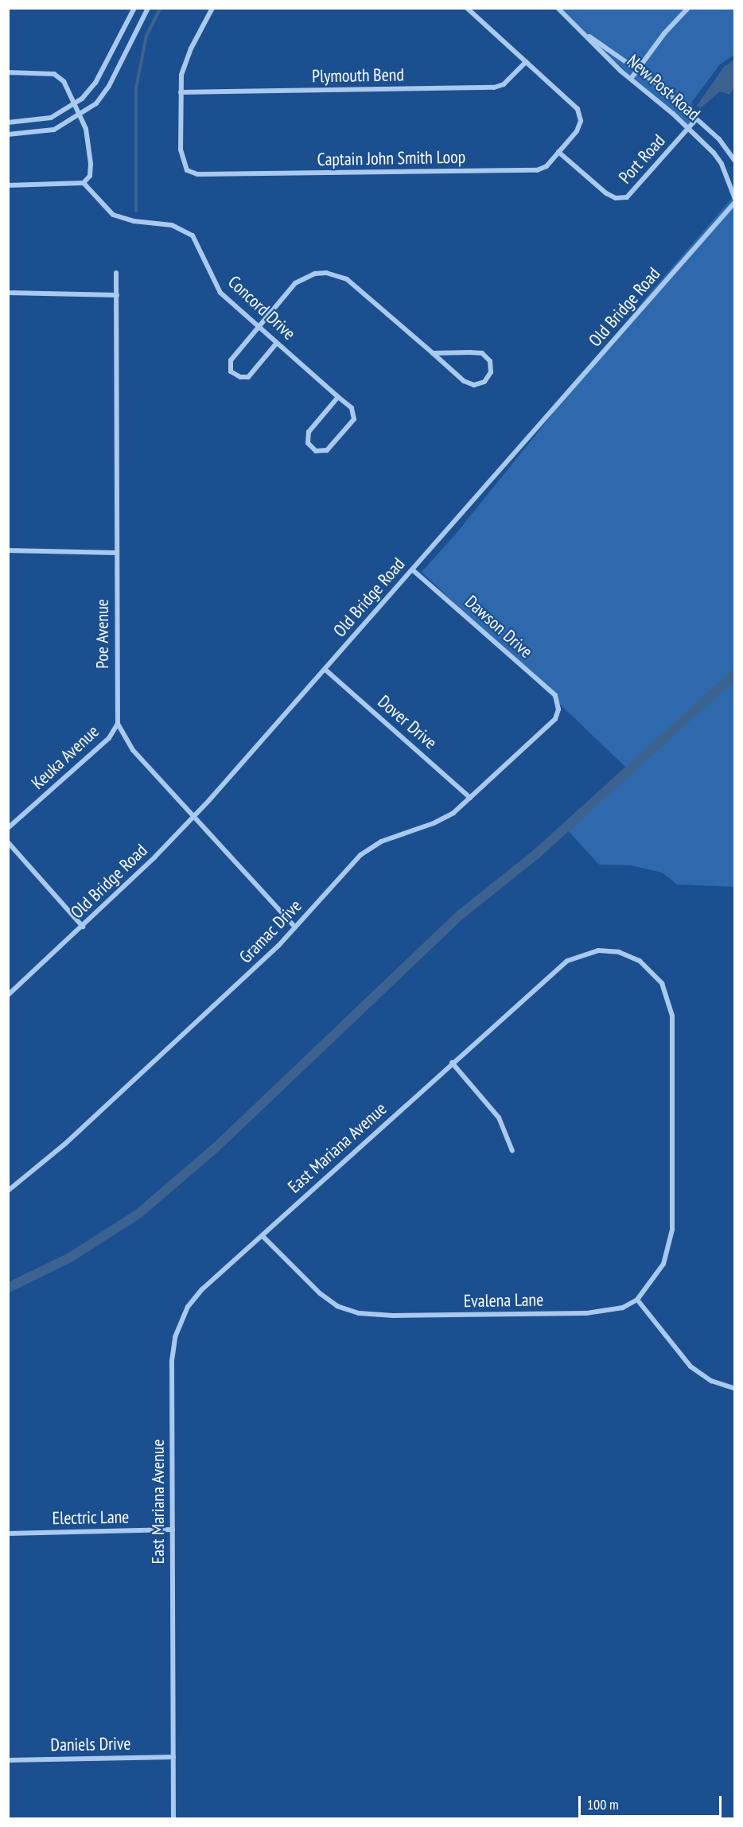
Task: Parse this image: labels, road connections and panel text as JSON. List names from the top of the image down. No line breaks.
{"streets":{"street":["Plymouth Bend","New Post Road","Captain John Smith Loop","Port Road","Old Bridge Road","Concord Drive","Dawson Drive","Poe Avenue","Dover Drive","Keuka Avenue","Gramac Drive","East Mariana Avenue","Evalena Lane","Electric Lane","Daniels Drive"]},"crossings":[["Plymouth Bend","Captain John Smith Loop"],["New Post Road","Port Road"],["New Post Road","Old Bridge Road"],["Captain John Smith Loop","Port Road"],["Old Bridge Road","Dawson Drive"],["Old Bridge Road","Poe Avenue"],["Old Bridge Road","Dover Drive"],["Dawson Drive","Gramac Drive"],["Poe Avenue","Keuka Avenue"],["Poe Avenue","Gramac Drive"],["Dover Drive","Gramac Drive"],["East Mariana Avenue","Evalena Lane"],["East Mariana Avenue","Electric Lane"],["East Mariana Avenue","Daniels Drive"]],"scale_bar":"100 m"}
